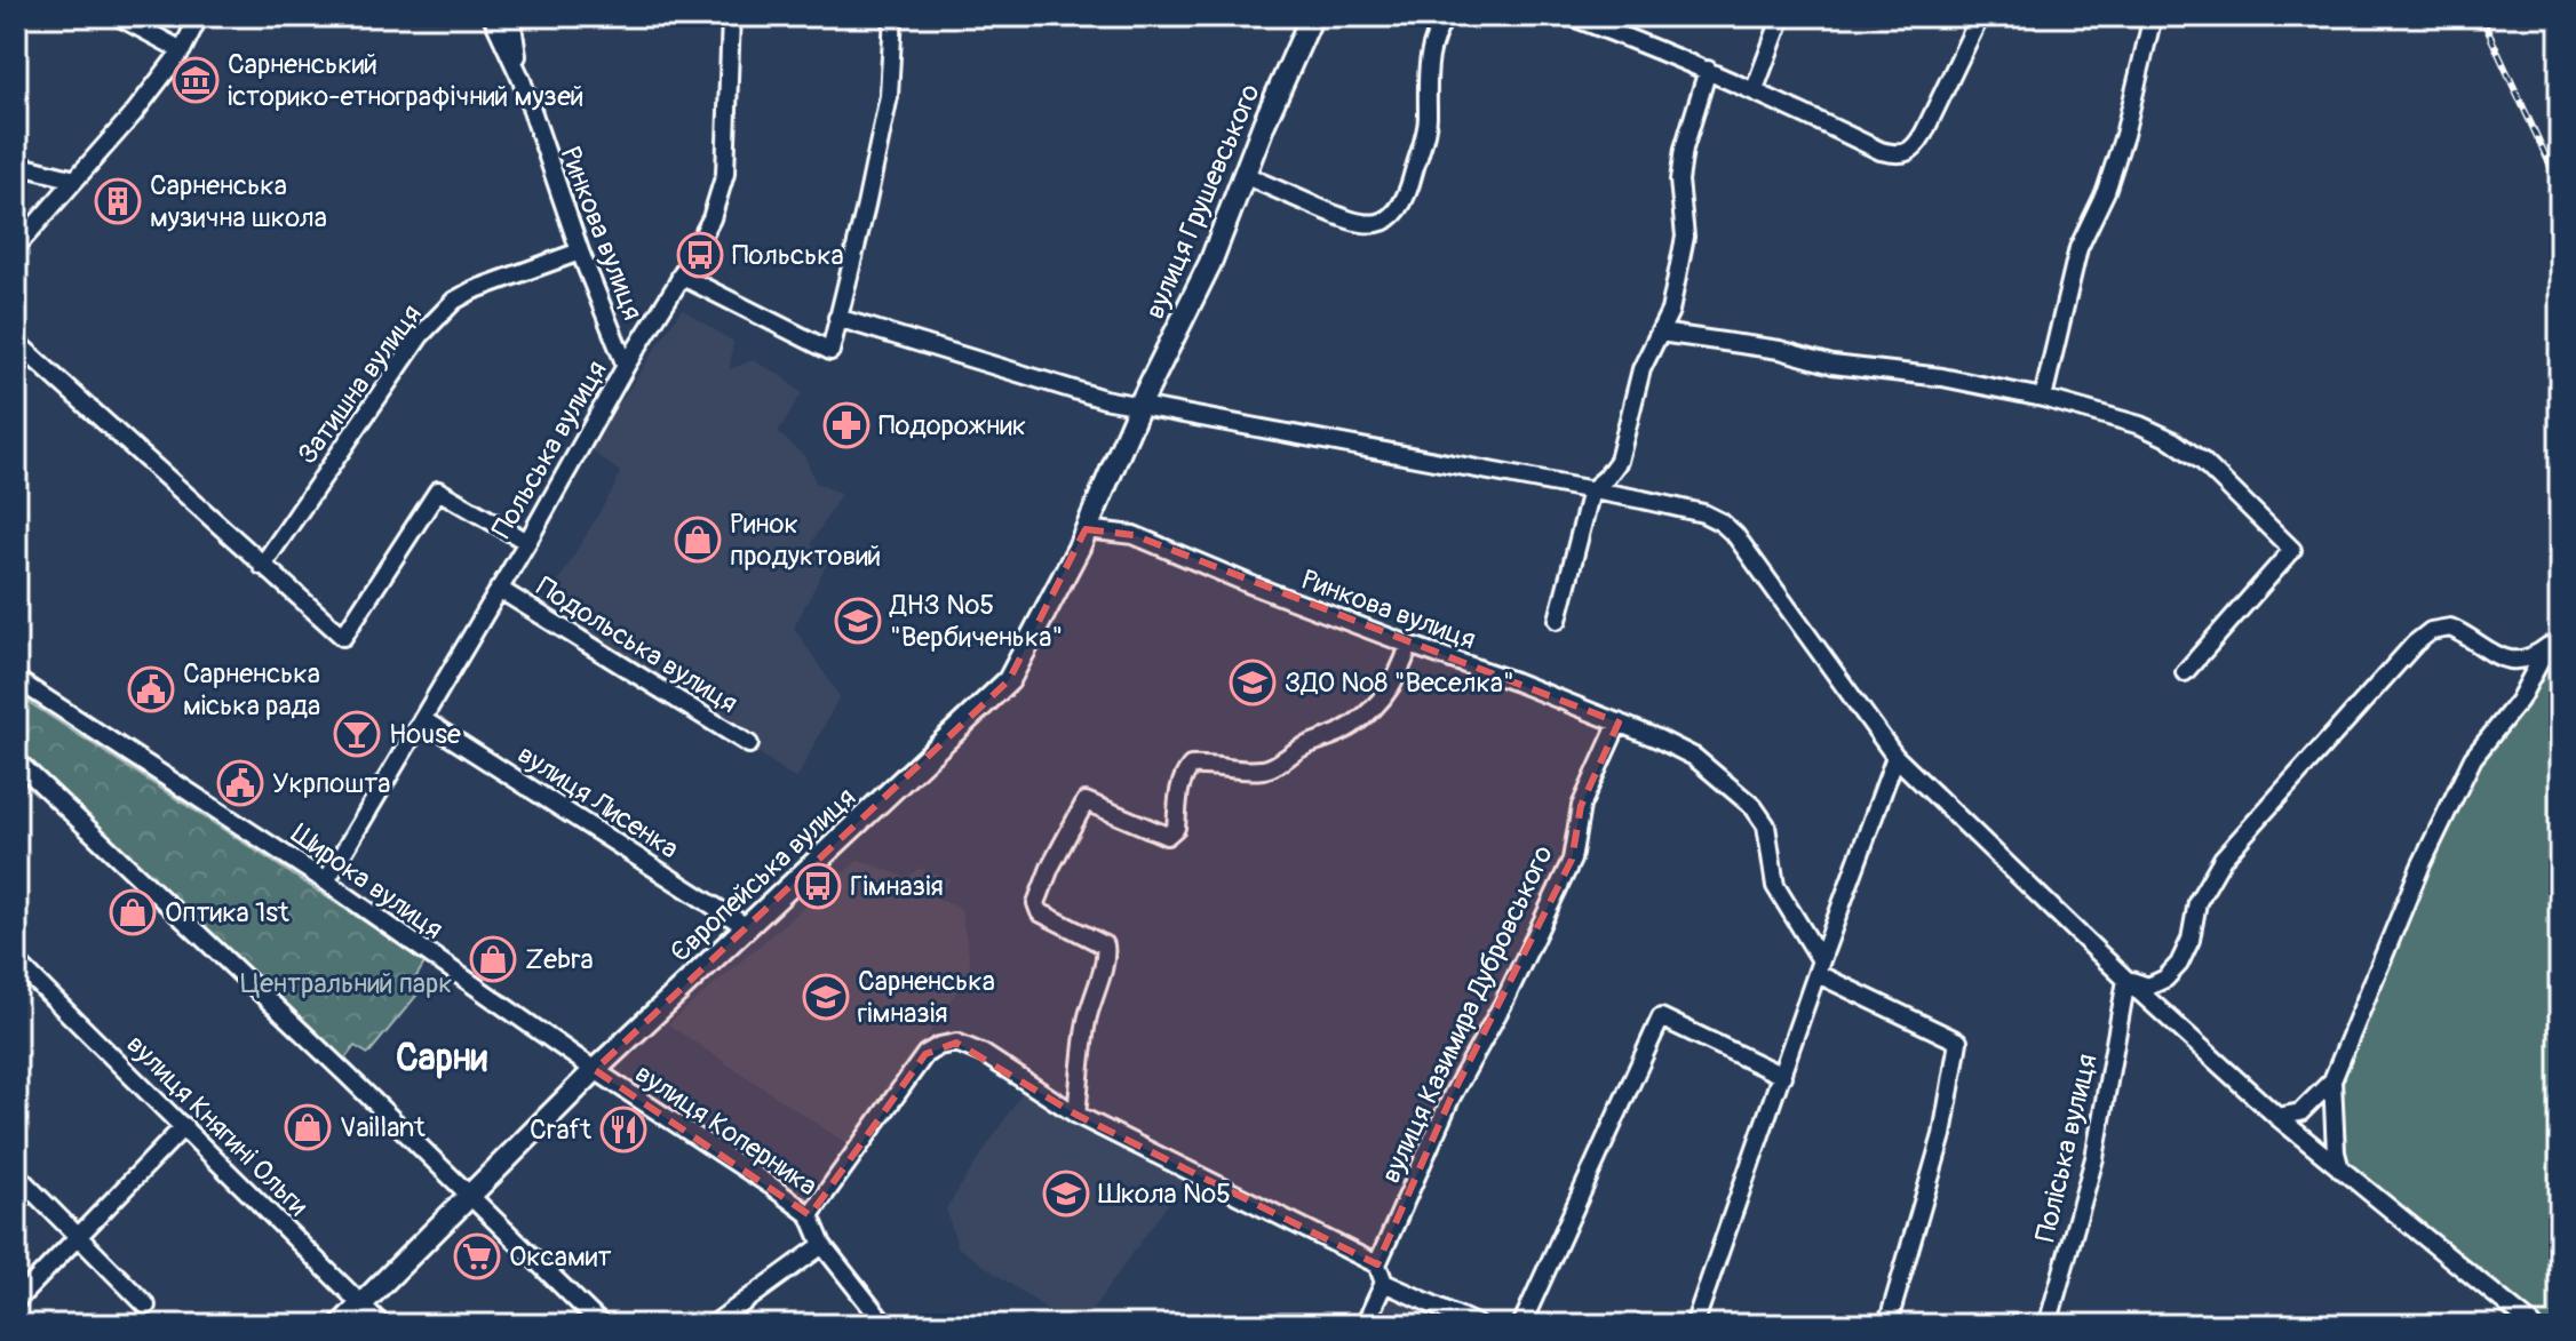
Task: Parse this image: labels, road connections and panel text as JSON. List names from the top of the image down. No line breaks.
{"streets":{"main road":["вулиця Грушевського","Європейська вулиця"],"street":["Ринкова вулиця","Затишна вулиця","Польська вулиця","Подольська вулиця","вулиця Лисенка","Широка вулиця","вулиця Казимира Дубровського","вулиця Княгині Ольги","вулиця Коперника","Поліська вулиця"]},"crossings":[["вулиця Грушевського","Європейська вулиця"],["Ринкова вулиця","Затишна вулиця"],["Ринкова вулиця","Польська вулиця"],["Ринкова вулиця","Європейська вулиця"],["Ринкова вулиця","вулиця Казимира Дубровського"],["Польська вулиця","Подольська вулиця"],["Польська вулиця","вулиця Лисенка"],["Польська вулиця","Широка вулиця"],["вулиця Лисенка","Європейська вулиця"],["Європейська вулиця","Широка вулиця"],["Європейська вулиця","вулиця Княгині Ольги"],["Європейська вулиця","вулиця Коперника"],["Широка вулиця","вулиця Коперника"]],"districts":["Сарни"],"parks":["Центральний парк"],"places":{"museum":["Сарненський історико-етнографічний музей"],"building":["Сарненська музична школа"],"bus stop":["Польська","Гімназія"],"pharmacy":["Подорожник"],"shop":["Ринок продуктовий","Оптика 1st","Zebra","Vaillant"],"school or university":["ДНЗ №5 \"Вербиченька\"","ЗДО №8 \"Веселка\"","Сарненська гімназія","Школа №5"],"public building":["Сарненська міська рада","Укрпошта"],"bar":["House"],"restaurant":["Craft"],"supermarket":["Оксамит"]}}
